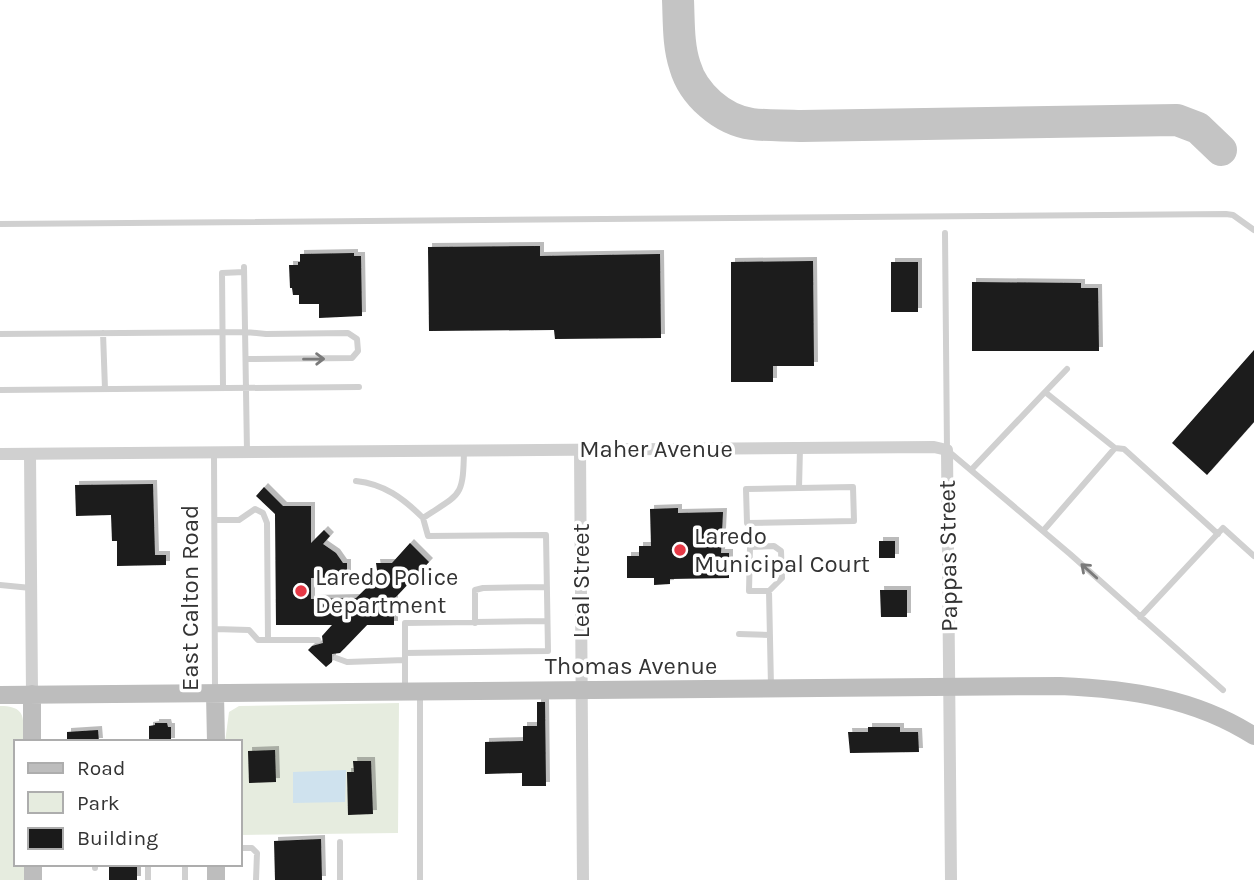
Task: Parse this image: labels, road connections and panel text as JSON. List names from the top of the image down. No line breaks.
{"streets":{"street":["Maher Avenue","Pappas Street","Leal Street","East Calton Road","Thomas Avenue"]},"crossings":[["Maher Avenue","Pappas Street"],["Maher Avenue","Leal Street"],["Maher Avenue","East Calton Road"],["Pappas Street","Thomas Avenue"],["Leal Street","Thomas Avenue"],["East Calton Road","Thomas Avenue"]],"places":["Laredo Municipal Court","Laredo Police Department"],"legend":["Road","Park","Building"]}
